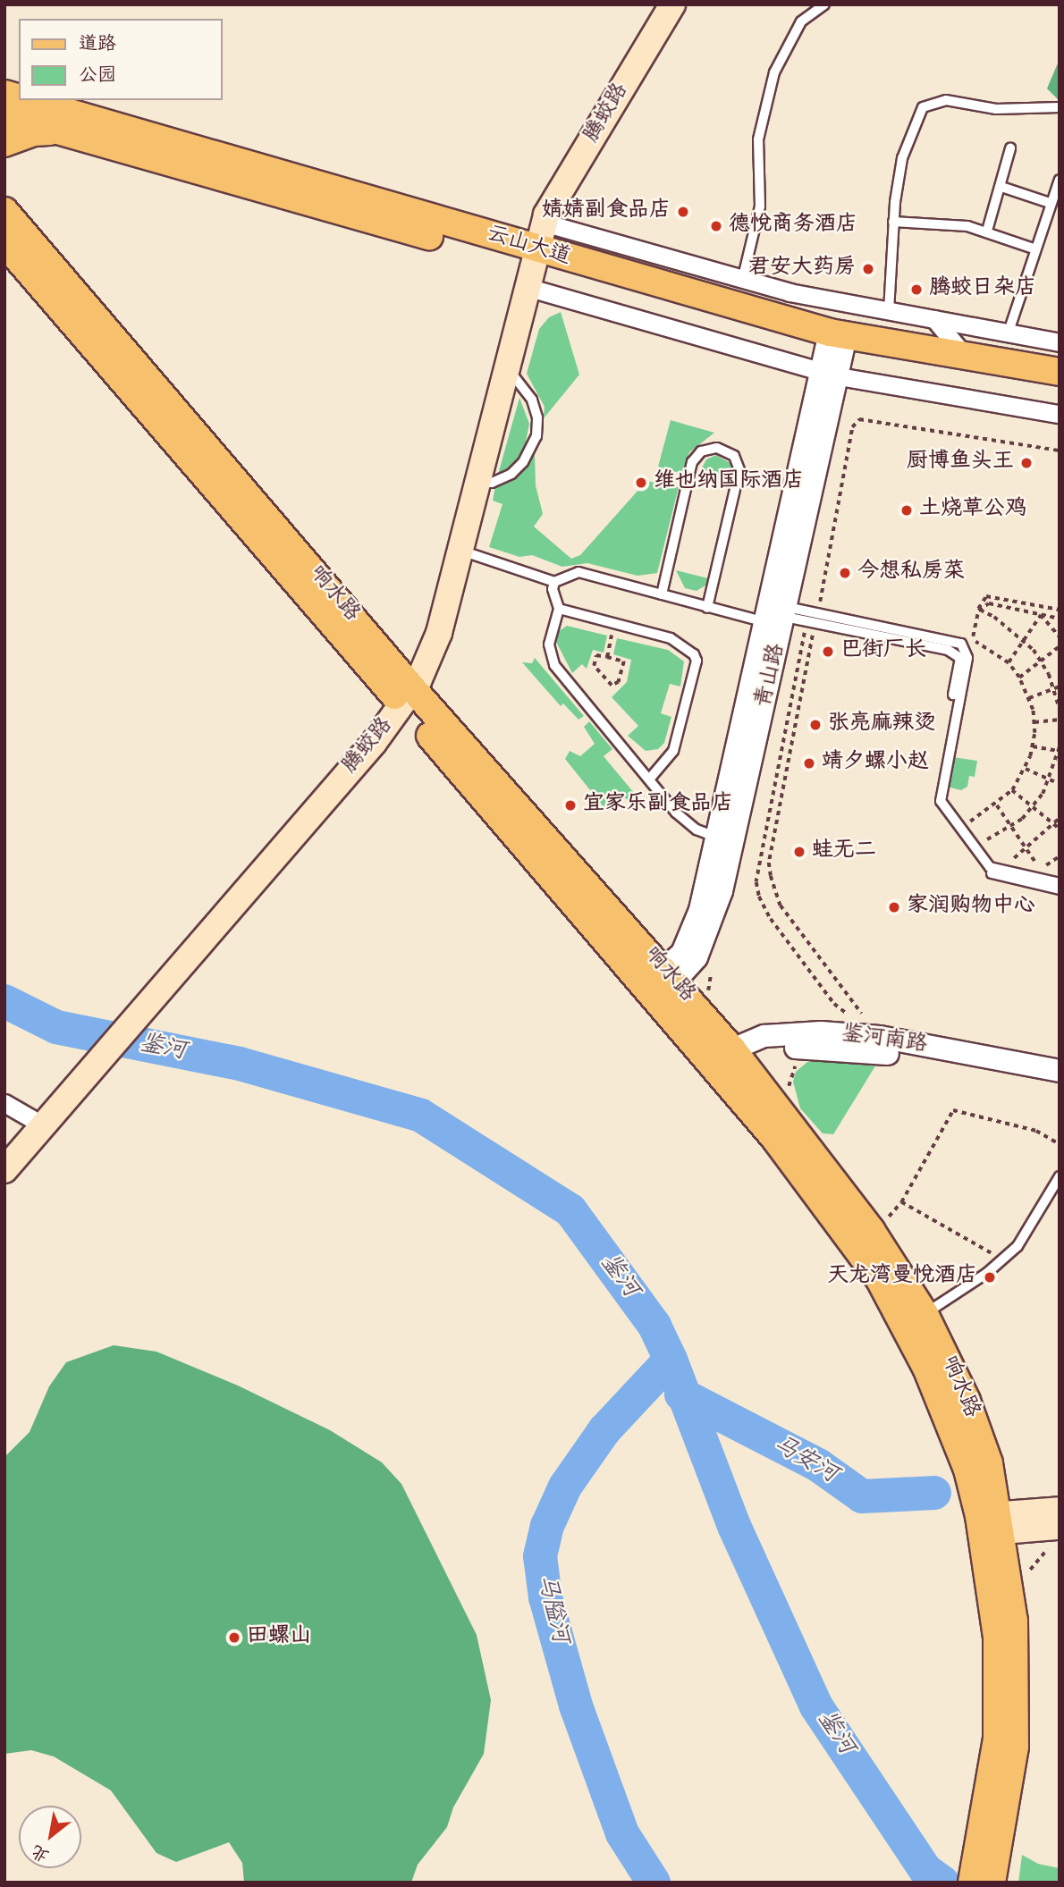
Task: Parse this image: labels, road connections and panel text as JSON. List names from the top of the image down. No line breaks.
{"streets":{"main road":["腾蛟路","云山大道","响水路"],"street":["青山路","鉴河南路"]},"crossings":[["腾蛟路","云山大道"],["腾蛟路","响水路"],["云山大道","青山路"],["响水路","青山路"],["响水路","鉴河南路"]],"water":["鉴河","马安河","马隘河"],"places":["婧婧副食品店","德悦商务酒店","君安大药房","腾蛟日杂店","厨博鱼头王","维也纳国际酒店","土烧草公鸡","今想私房菜","巴街厂长","张亮麻辣烫","靖夕螺小赵","宜家乐副食品店","蛙无二","家润购物中心","天龙湾曼悦酒店","田螺山"],"legend":["道路","公园"],"north":"bottom left"}
